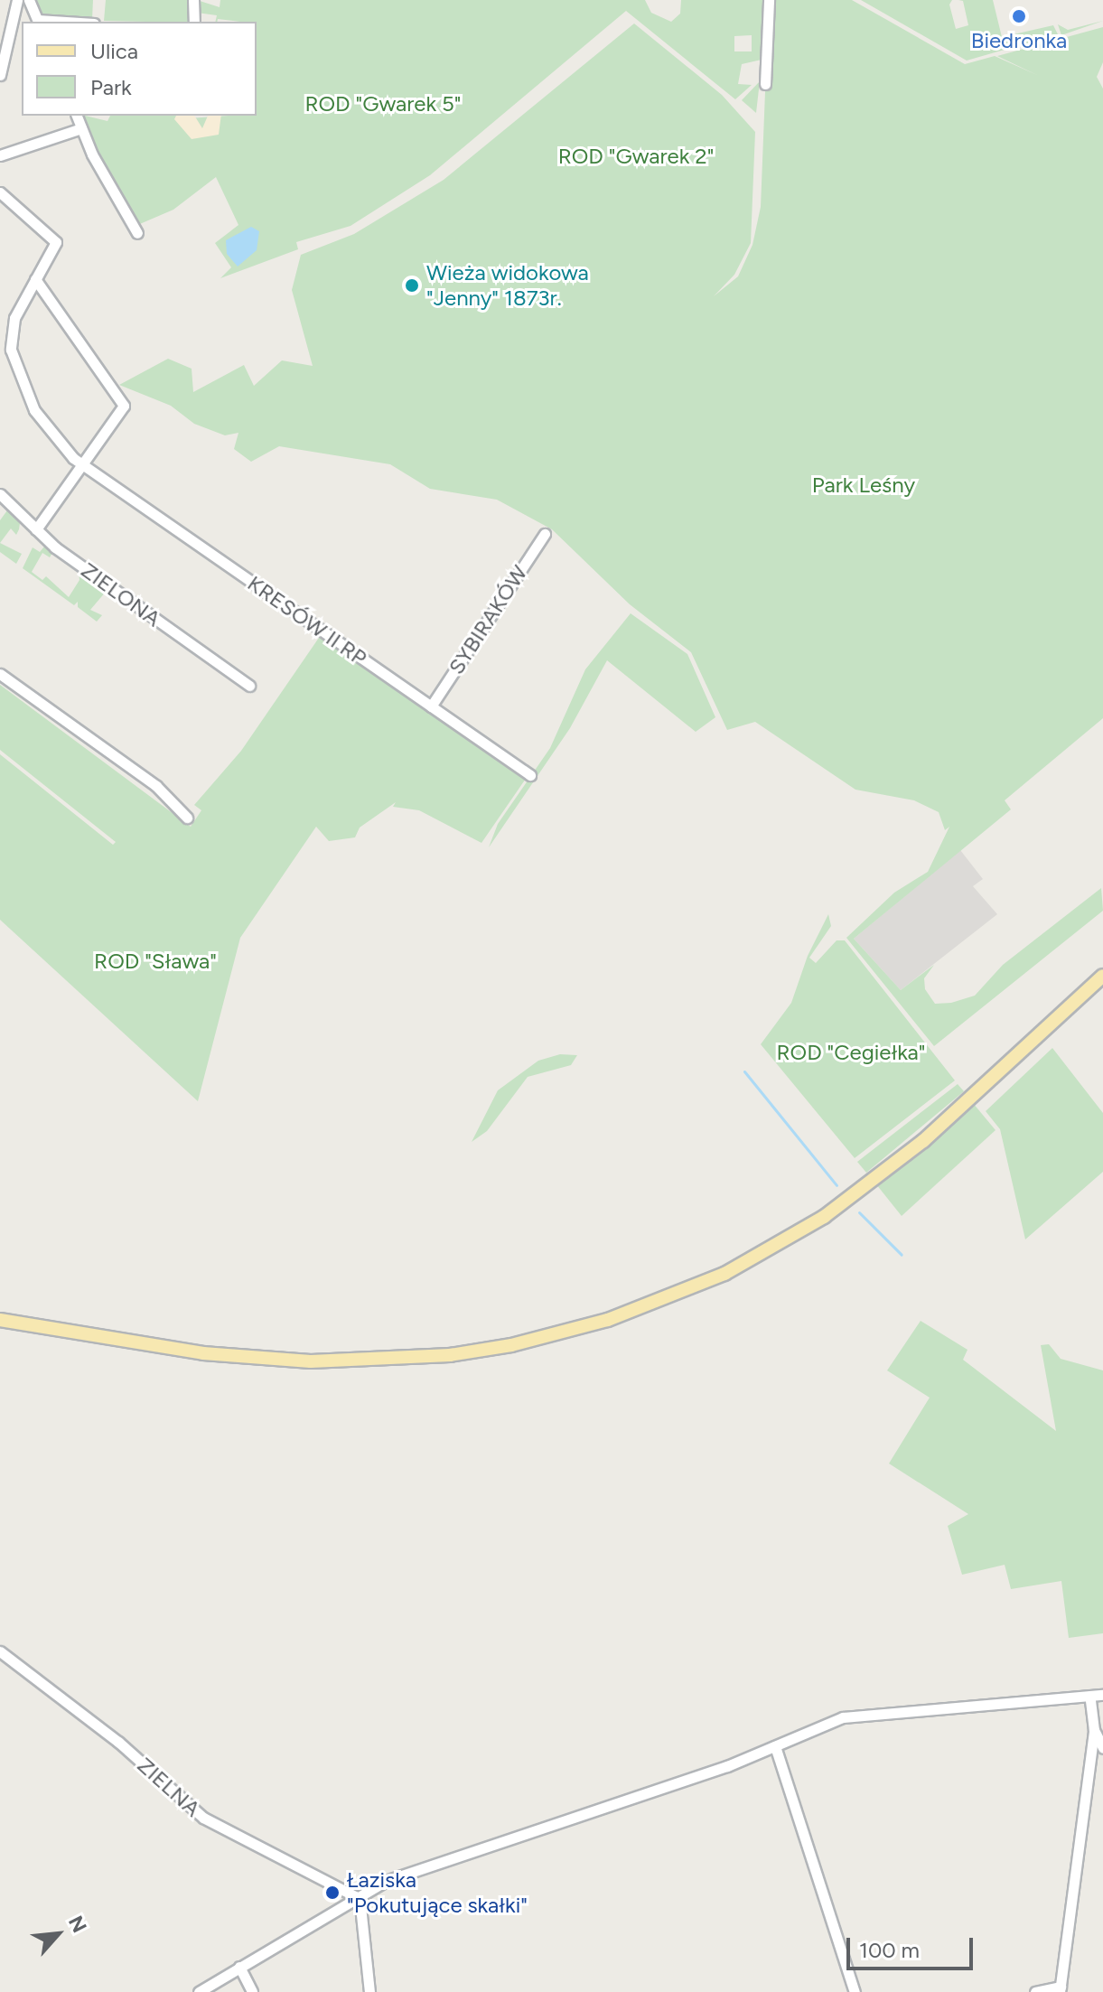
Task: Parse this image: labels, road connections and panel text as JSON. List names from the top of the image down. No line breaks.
{"streets":{"street":["ZIELONA","SYBIRAKÓW","KRESÓW II RP","ZIELNA"]},"crossings":[["SYBIRAKÓW","KRESÓW II RP"]],"parks":["ROD \"Gwarek 5\"","ROD \"Gwarek 2\"","Park Leśny","ROD \"Sława\"","ROD \"Cegiełka\""],"places":["Biedronka","Wieża widokowa \"Jenny\" 1873r.","Łaziska \"Pokutujące skałki\""],"legend":["Ulica","Park"],"scale_bar":"100 m","north":"top right"}
